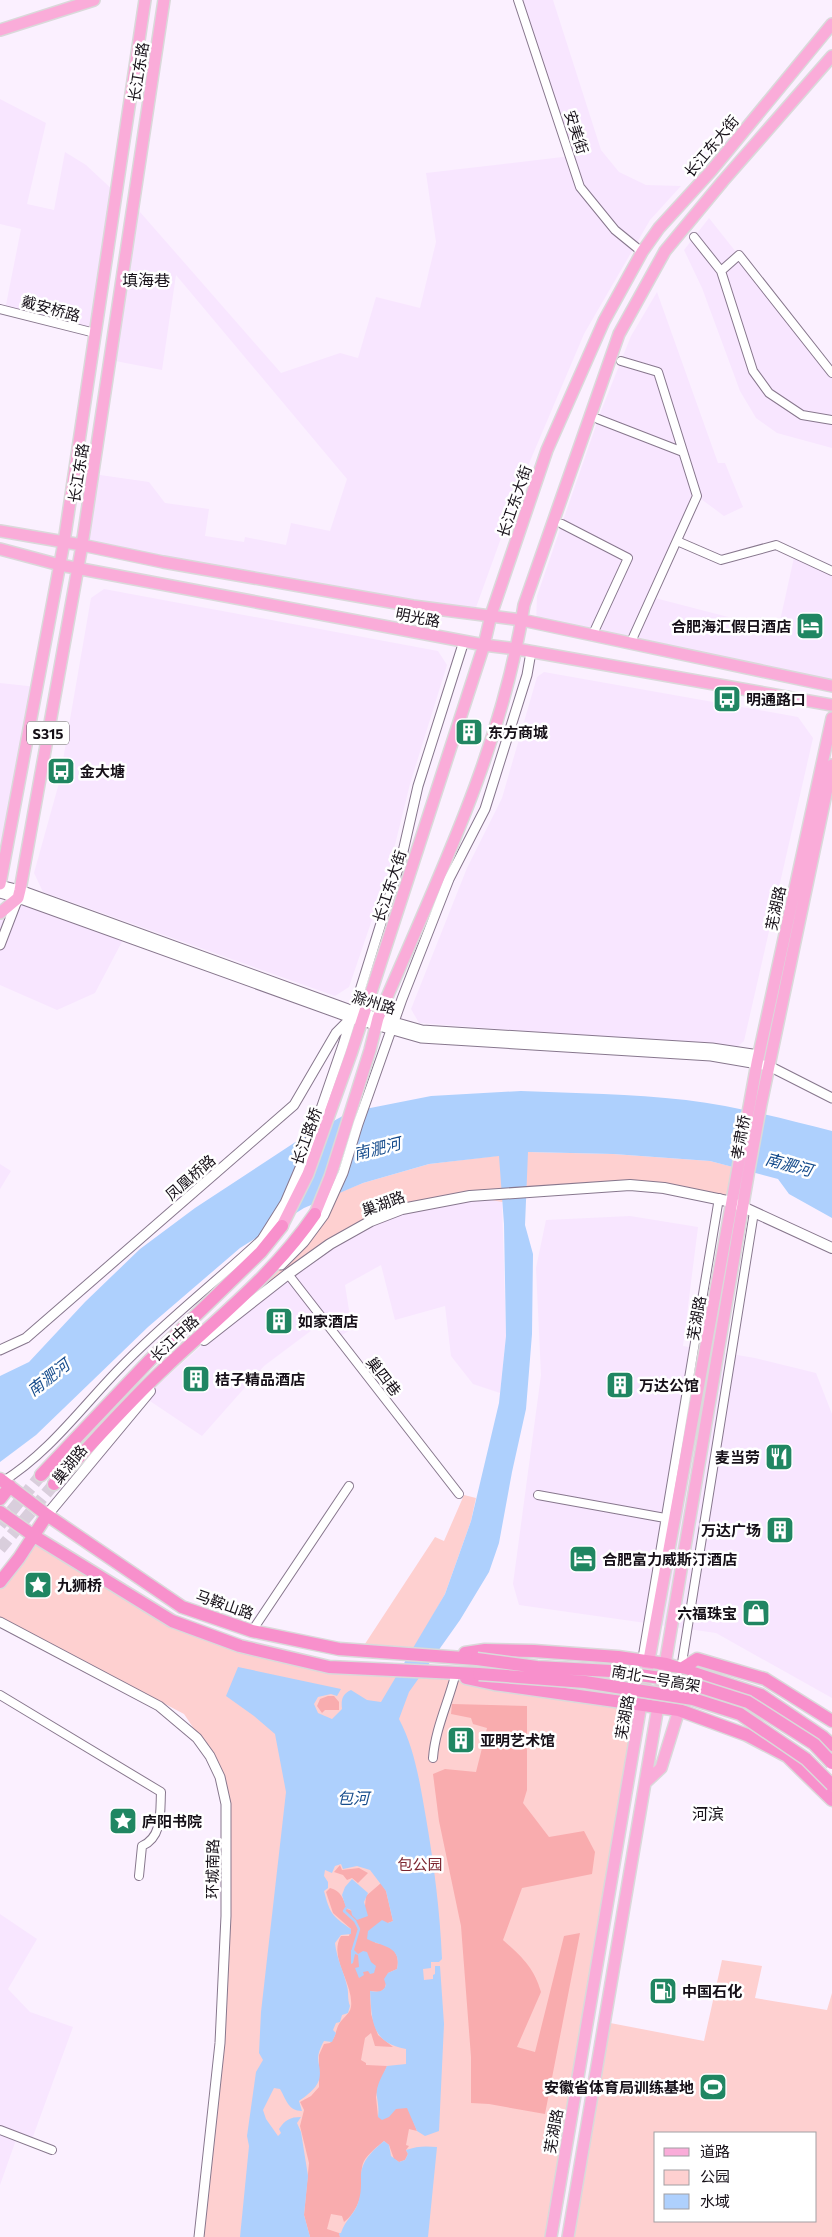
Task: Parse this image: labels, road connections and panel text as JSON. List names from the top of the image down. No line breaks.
{"streets":{"highway":["长江中路","马鞍山路","南北一号高架"],"main road":["长江东路","长江东大街","明光路","S315","芜湖路","长江路桥","孝肃桥","巢湖路"],"street":["安美街","戴安桥路","滁州路","凤凰桥路","巢四巷","环城南路"]},"crossings":[["长江东路","戴安桥路"],["长江东路","明光路"],["长江东路","滁州路"],["安美街","长江东大街"],["长江东大街","明光路"],["长江东大街","滁州路"],["长江东大街","长江路桥"],["长江东大街","凤凰桥路"],["长江东大街","长江中路"],["芜湖路","滁州路"],["芜湖路","孝肃桥"],["芜湖路","巢湖路"],["滁州路","凤凰桥路"],["长江路桥","长江中路"],["巢湖路","巢四巷"],["巢湖路","马鞍山路"],["马鞍山路","南北一号高架"]],"districts":["填海巷","河滨"],"water":["南淝河","包河"],"parks":["包公园"],"places":{"hotel":["合肥海汇假日酒店","合肥富力威斯汀酒店"],"bus stop":["明通路口","金大塘"],"building":["东方商城","如家酒店","桔子精品酒店","万达公馆","万达广场","亚明艺术馆"],"restaurant":["麦当劳"],"place":["九狮桥","庐阳书院"],"shop":["六福珠宝"],"fuel station":["中国石化"],"sports":["安徽省体育局训练基地"]},"legend":["道路","公园","水域"]}
